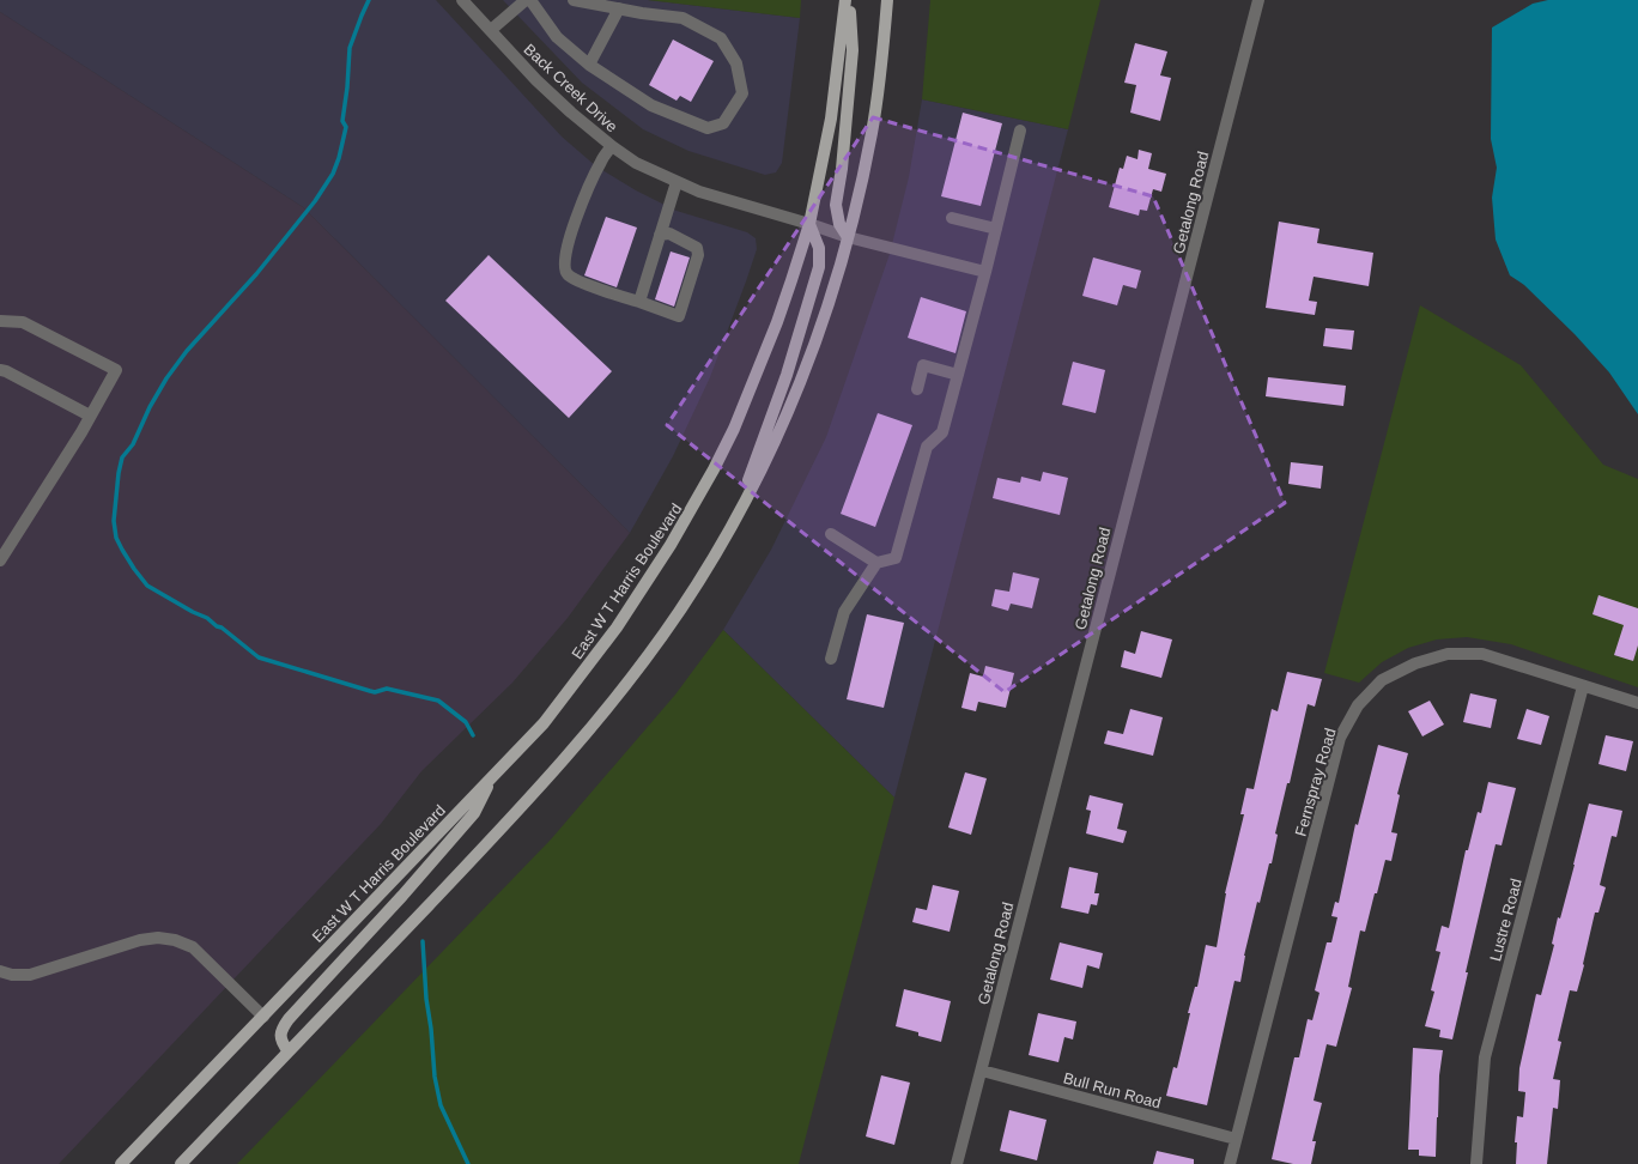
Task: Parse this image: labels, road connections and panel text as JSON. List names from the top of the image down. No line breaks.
{"streets":{"main road":["East W T Harris Boulevard"],"street":["Back Creek Drive","Getalong Road","Fernspray Road","Lustre Road","Bull Run Road"]},"crossings":[["Back Creek Drive","East W T Harris Boulevard"],["Getalong Road","Bull Run Road"],["Fernspray Road","Lustre Road"],["Fernspray Road","Bull Run Road"]]}
